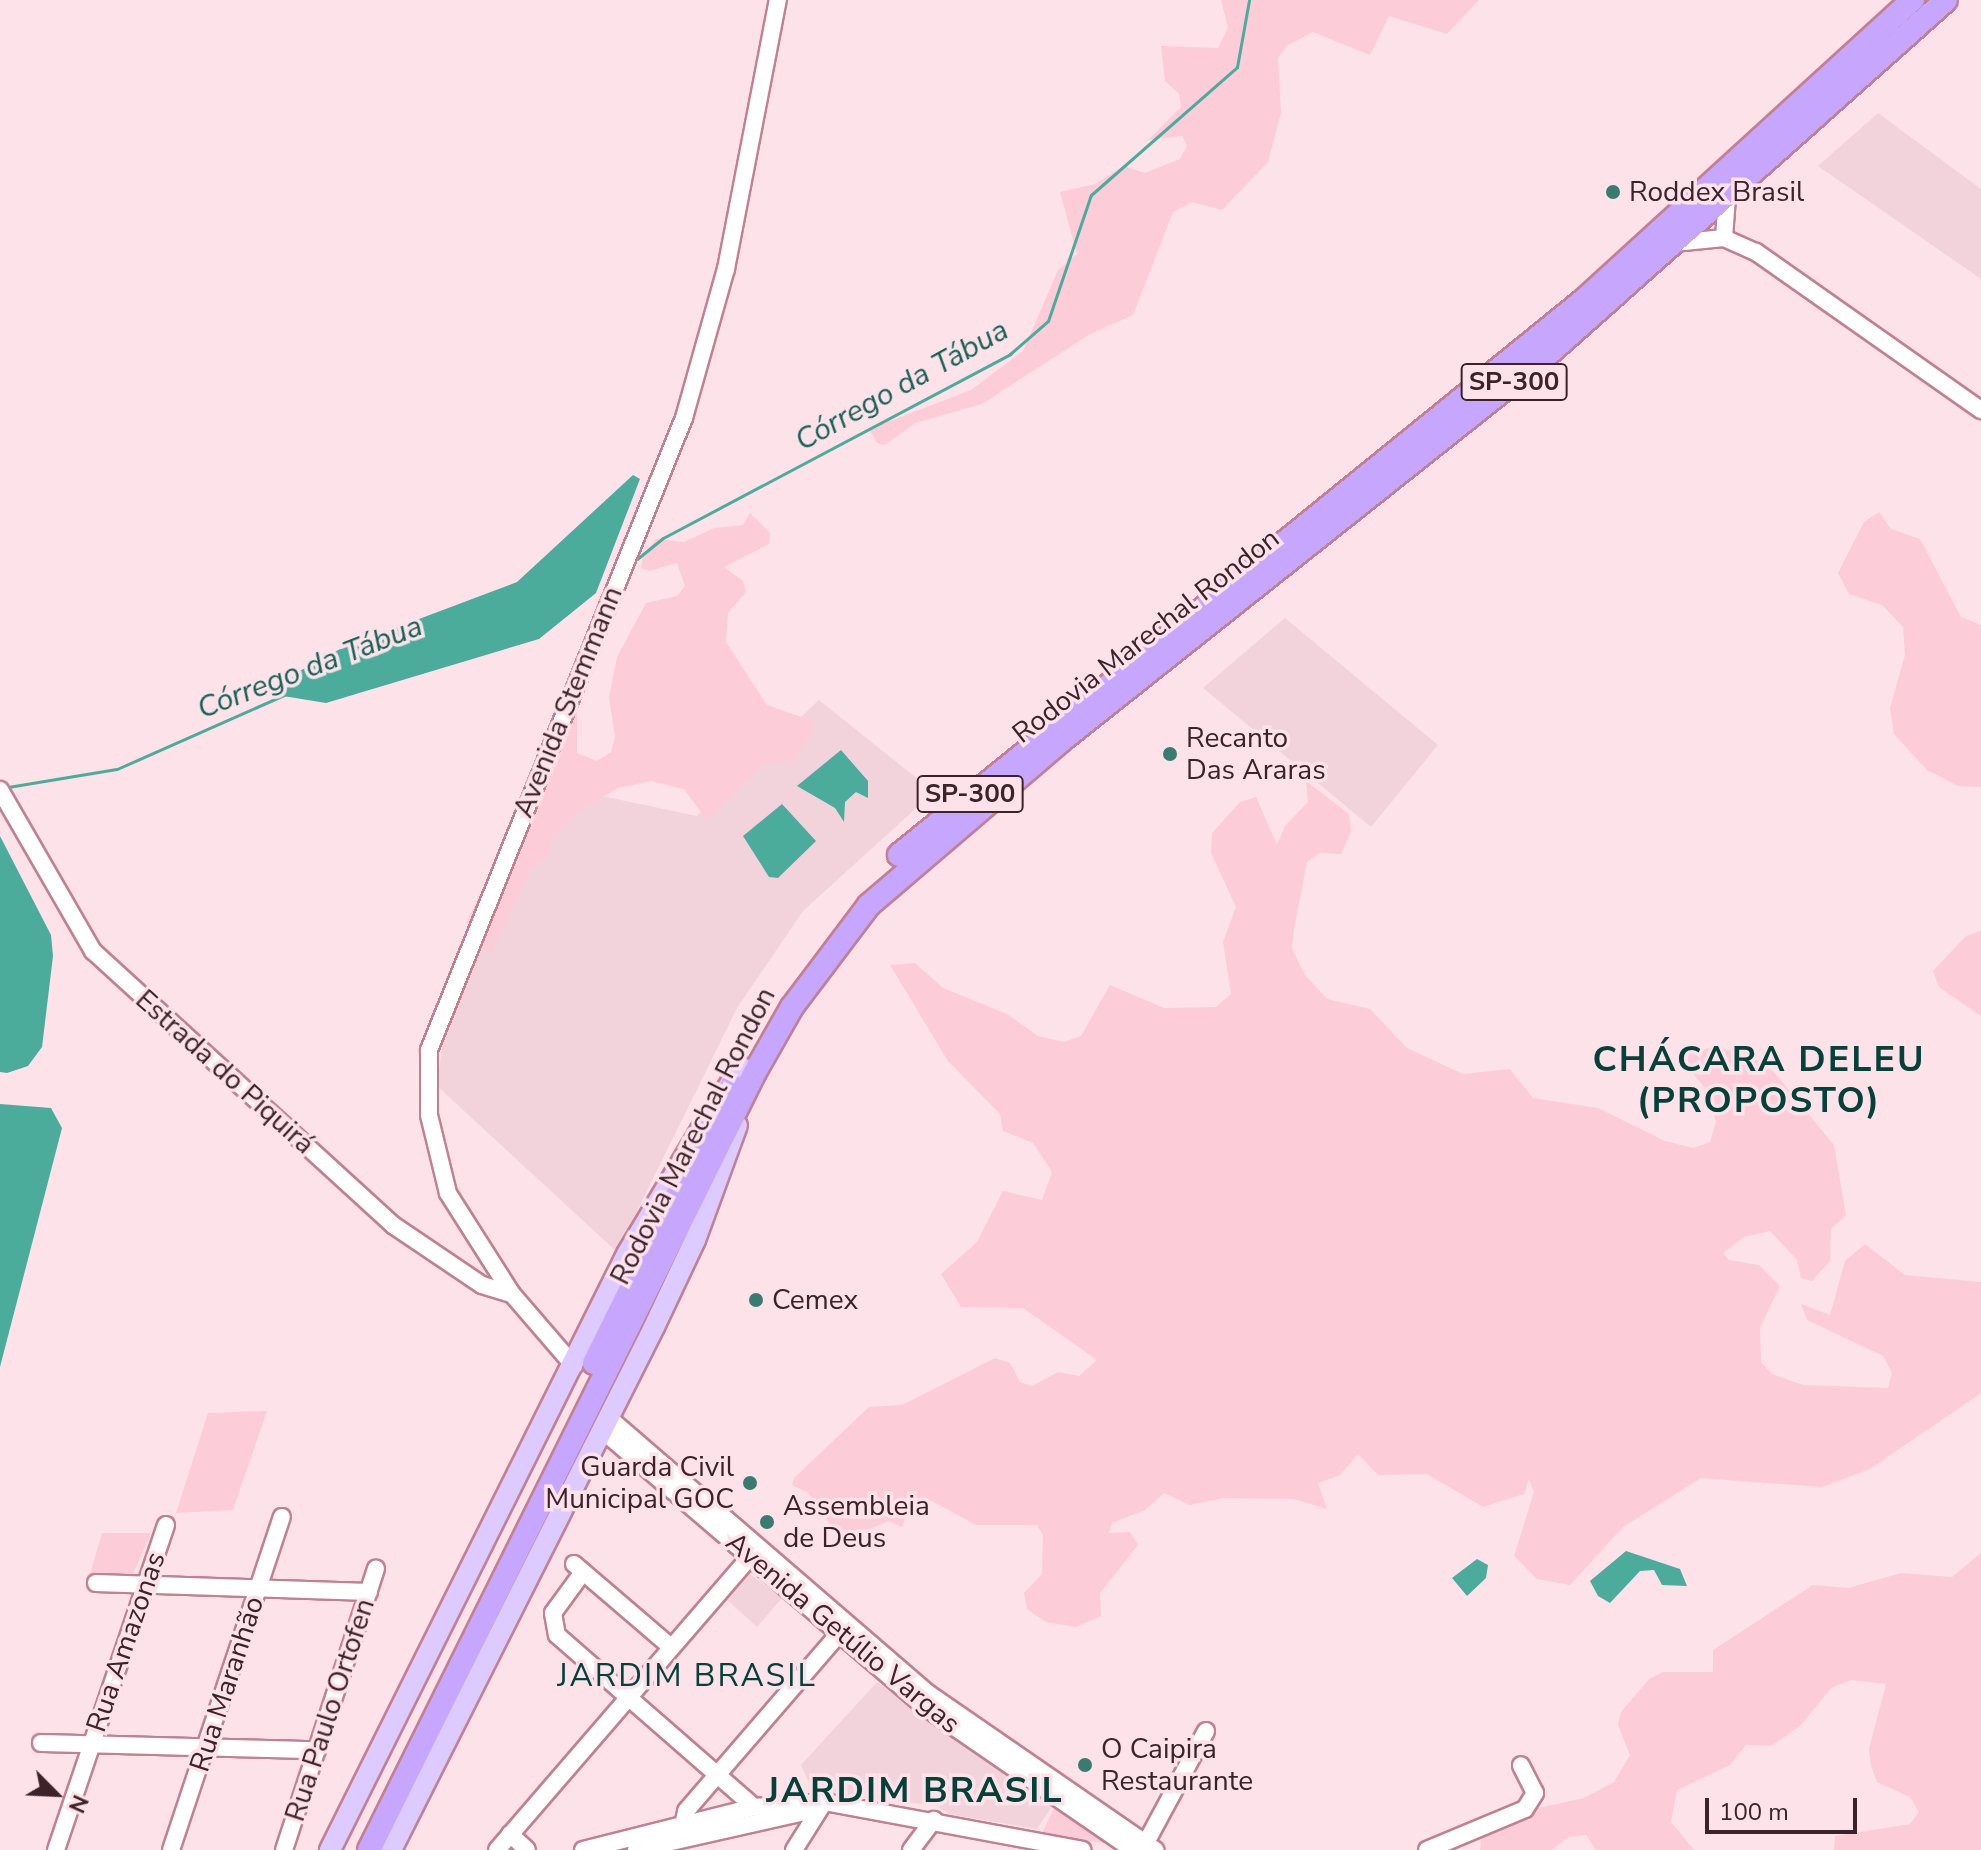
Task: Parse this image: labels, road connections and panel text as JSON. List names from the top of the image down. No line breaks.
{"streets":{"highway":["SP-300","Rodovia Marechal Rondon"],"street":["Avenida Stemmann","Estrada do Piquirá","Avenida Getúlio Vargas","Rua Amazonas","Rua Maranhão","Rua Paulo Ortofen"]},"crossings":[["Avenida Stemmann","Estrada do Piquirá"]],"districts":["CHÁCARA DELEU (PROPOSTO)","JARDIM BRASIL","JARDIM BRASIL"],"water":["Córrego da Tábua"],"places":["Roddex Brasil","Recanto Das Araras","Cemex","Guarda Civil Municipal GOC","Assembleia de Deus","O Caipira Restaurante"],"scale_bar":"100 m","north":"bottom right"}
